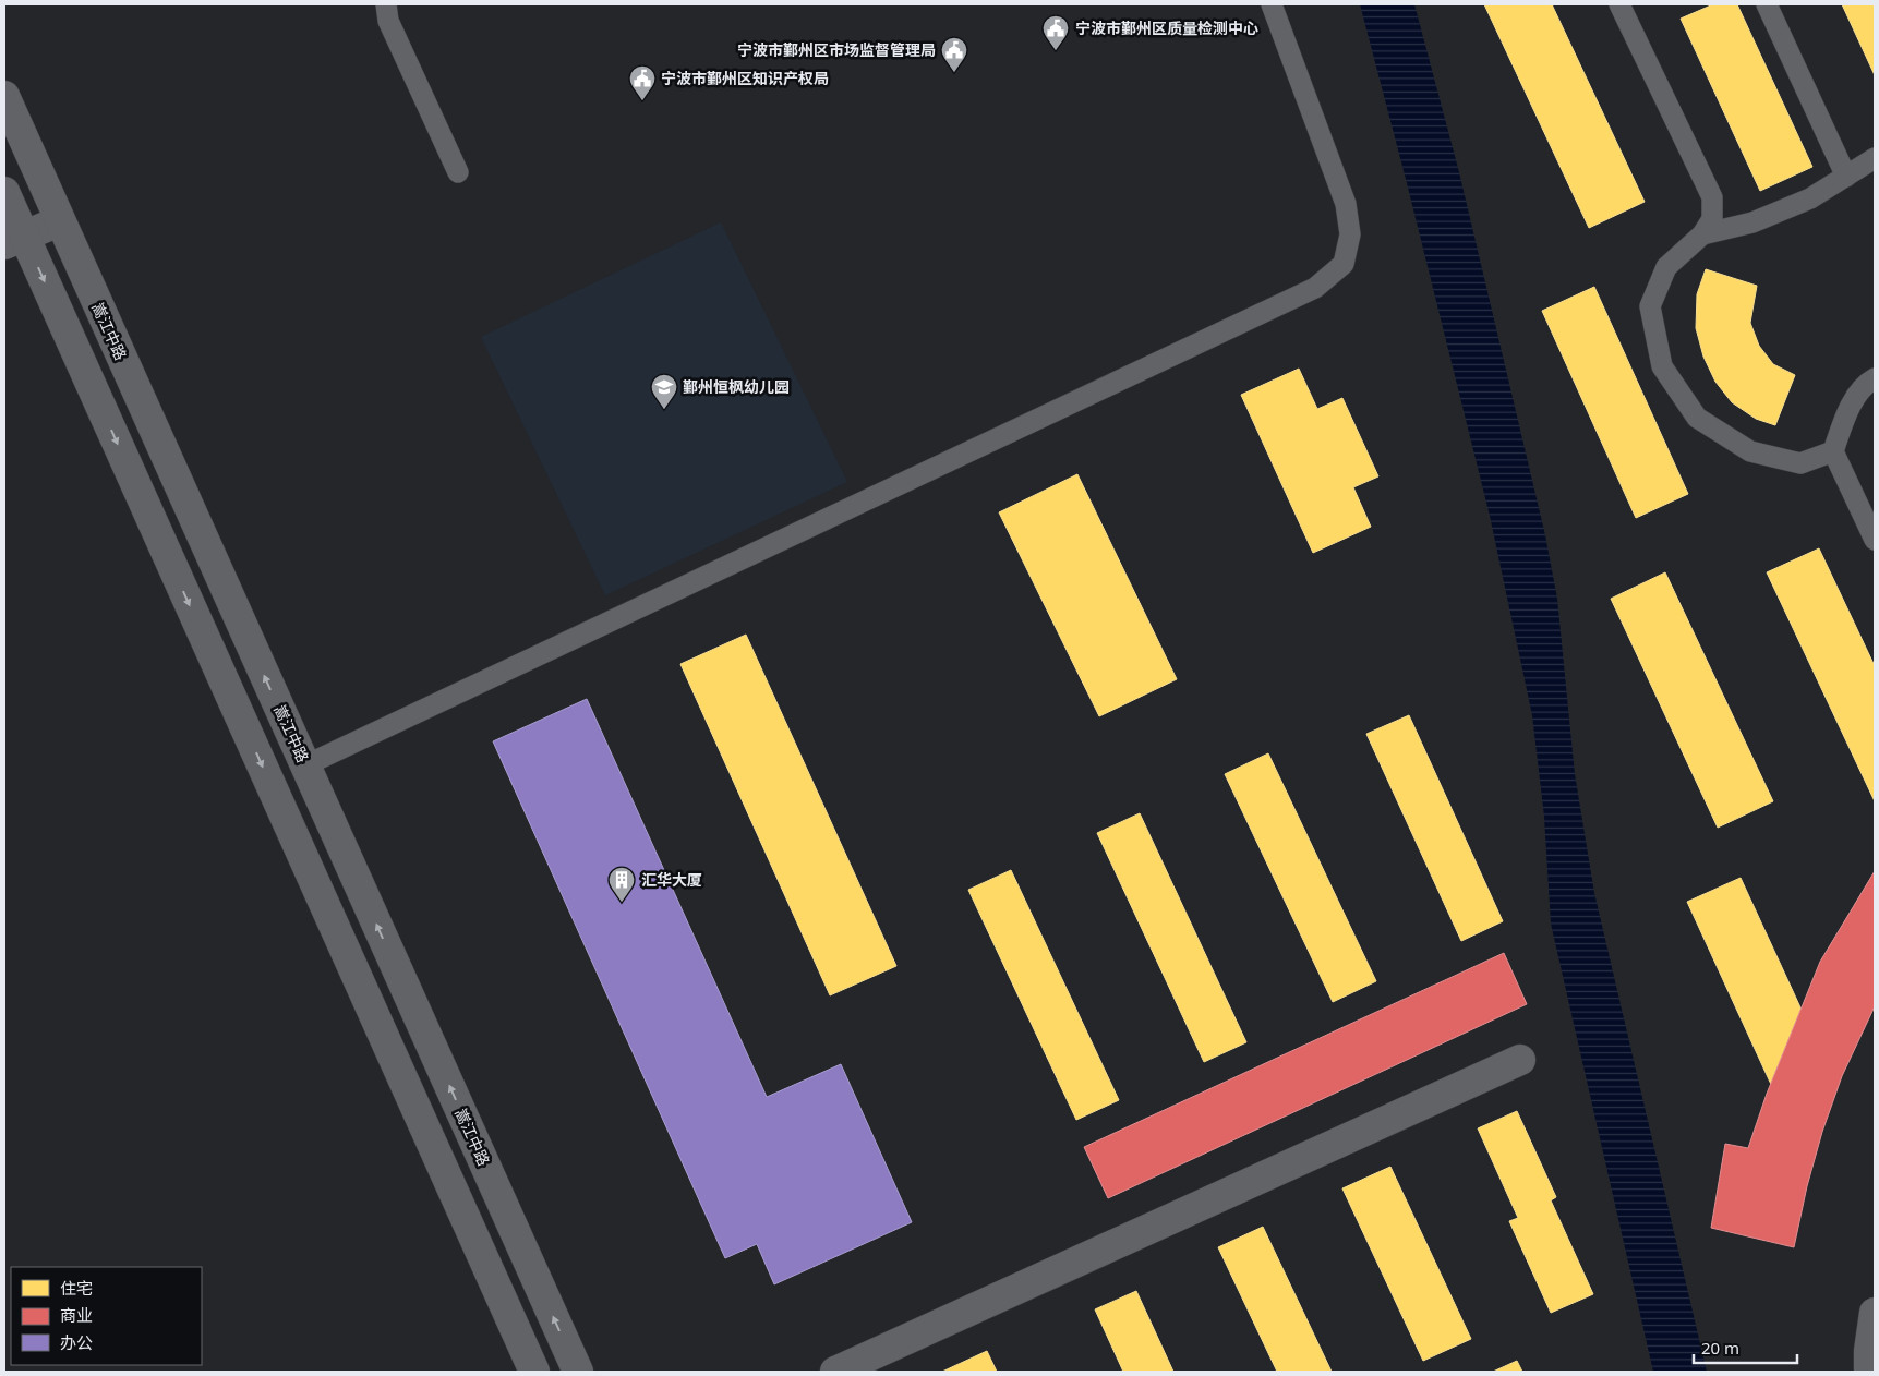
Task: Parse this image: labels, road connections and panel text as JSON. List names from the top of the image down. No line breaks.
{"streets":{"main road":["嵩江中路"]},"places":{"public building":["宁波市鄞州区质量检测中心","宁波市鄞州区市场监督管理局","宁波市鄞州区知识产权局"],"school or university":["鄞州恒枫幼儿园"],"building":["汇华大厦"]},"legend":["住宅","商业","办公"],"scale_bar":"20 m"}
